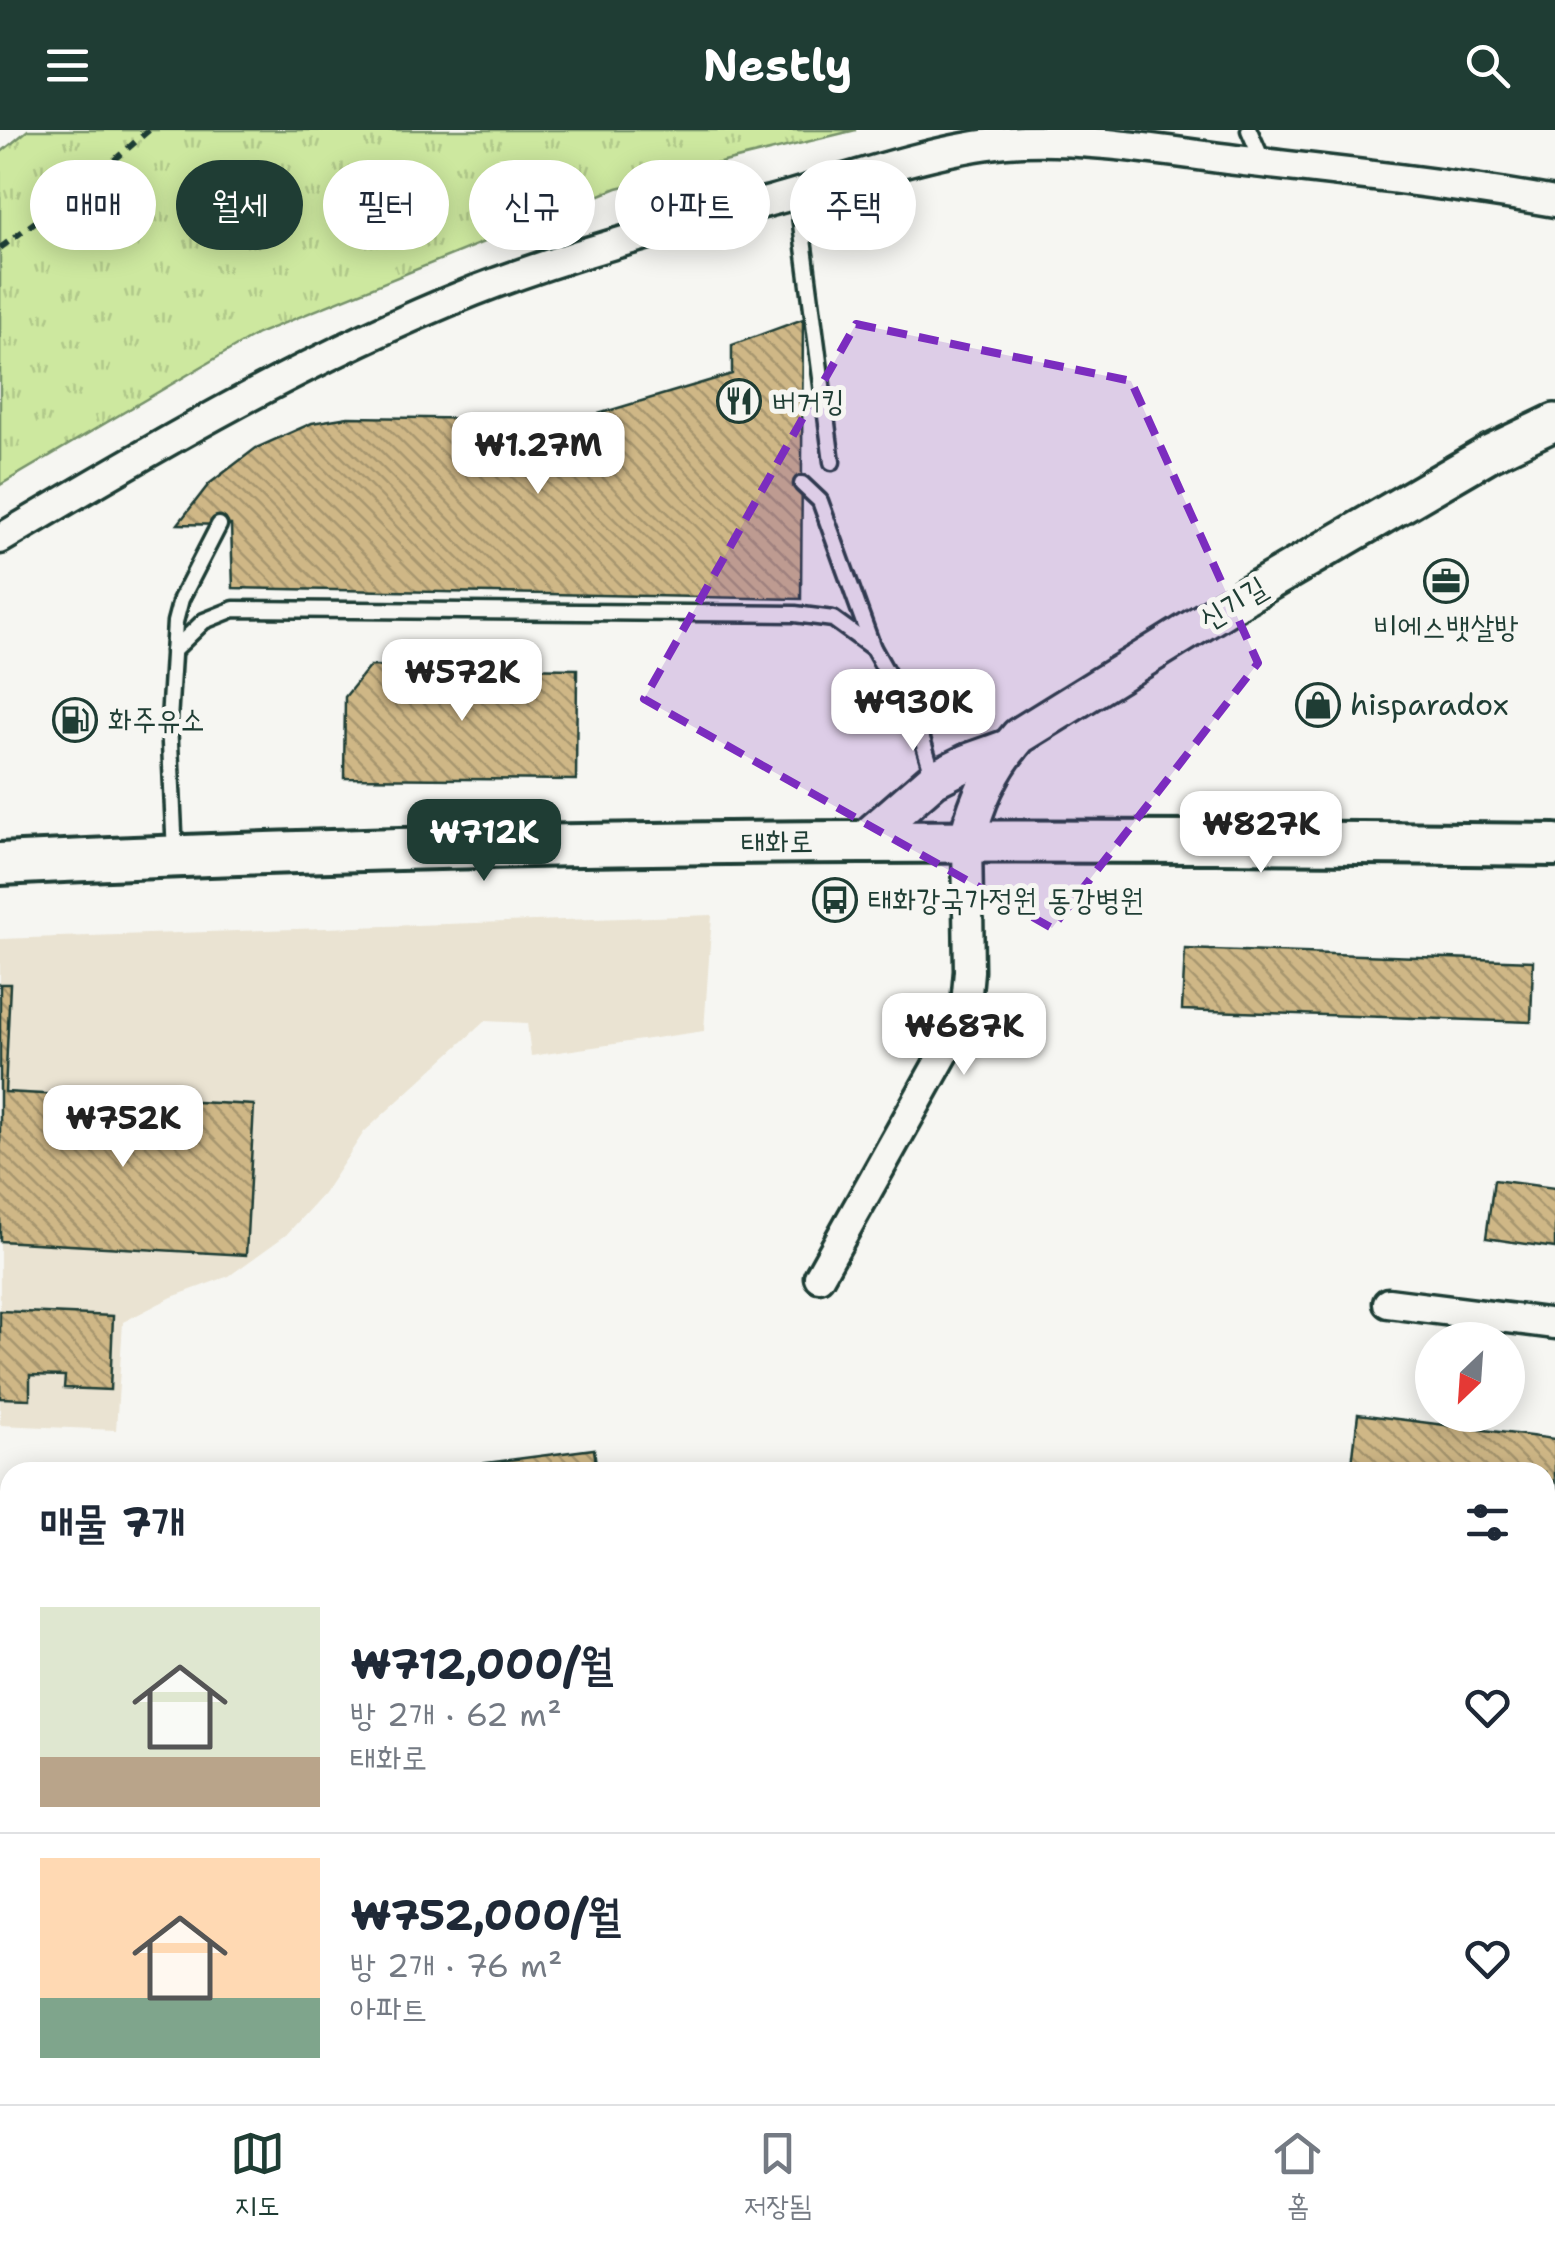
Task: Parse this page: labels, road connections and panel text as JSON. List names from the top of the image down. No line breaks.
{"streets":{"main road":["태화로"],"street":["신기길"]},"crossings":[["신기길","태화로"]],"places":{"restaurant":["버거킹"],"office":["비에스뱃살방"],"shop":["hisparadox"],"fuel station":["화주유소"],"bus stop":["태화강국가정원 동강병원"]},"north":"bottom left","page":{"header":"Nestly","chip":["매매","월세","필터","신규","아파트","주택"],"price":["₩1.27M","₩572K","₩930K","₩827K","₩712K","₩687K","₩752K"],"heading":"매물 7개","list":[{"name":"₩712,000/월","note":"방 2개 · 62 m² · 태화로"},{"name":"₩752,000/월","note":"방 2개 · 76 m² · 아파트"}],"tabs":["지도","저장됨","홈"]}}
